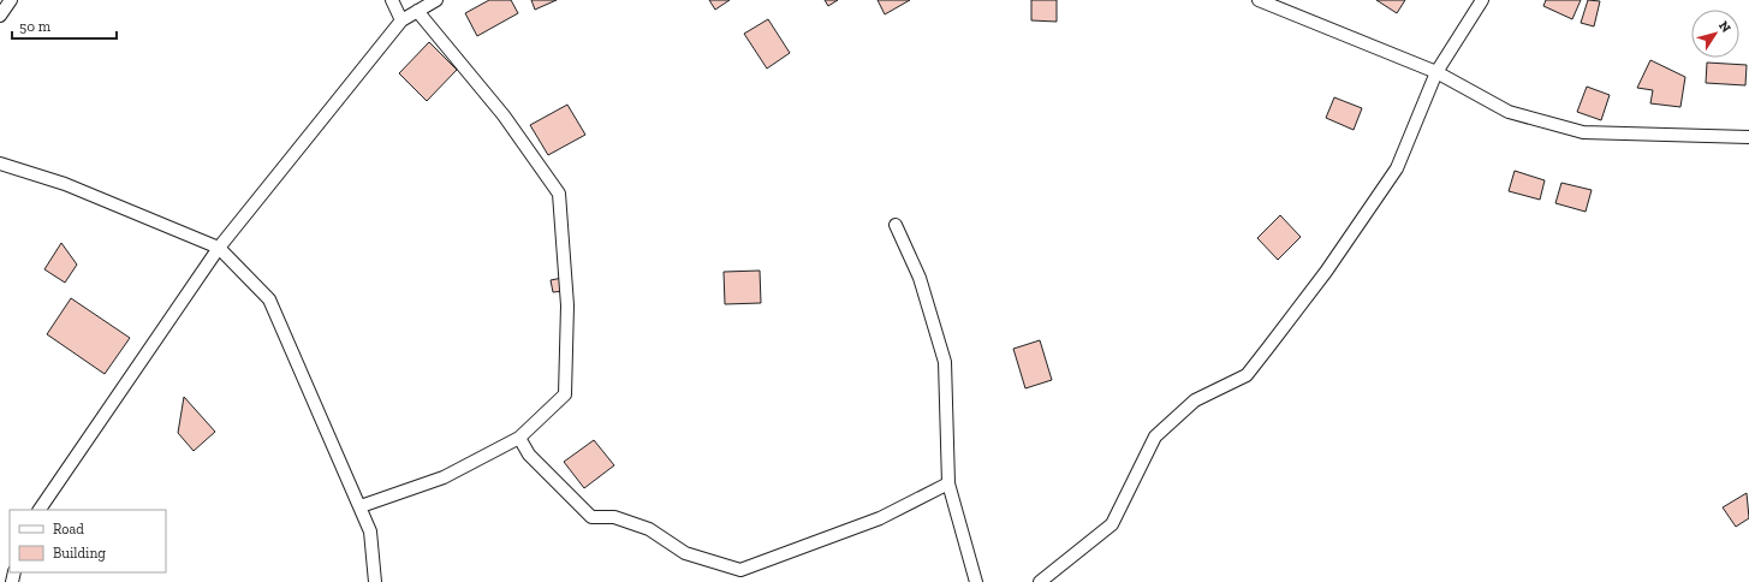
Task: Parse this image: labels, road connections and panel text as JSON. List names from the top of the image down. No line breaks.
{"legend":["Road","Building"],"scale_bar":"50 m","north":"top right"}
